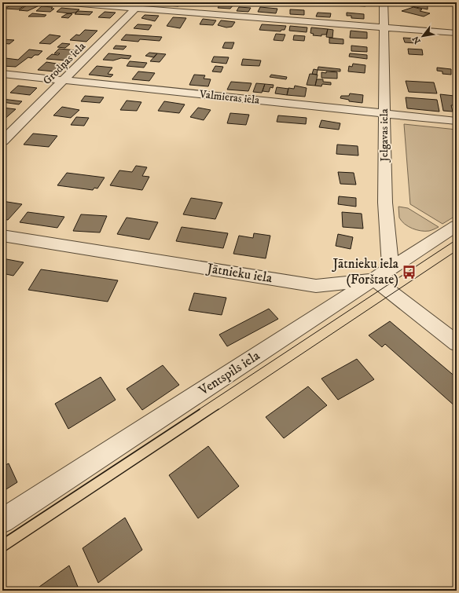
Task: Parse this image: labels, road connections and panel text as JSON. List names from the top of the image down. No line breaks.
{"streets":{"street":["Grodņas iela","Valmieras iela","Jelgavas iela","Jātnieku iela","Ventspils iela"]},"crossings":[["Grodņas iela","Valmieras iela"],["Valmieras iela","Jelgavas iela"],["Jelgavas iela","Ventspils iela"],["Jātnieku iela","Ventspils iela"]],"places":{"bus stop":["Jātnieku iela (Forštate)"]},"north":"bottom left"}
